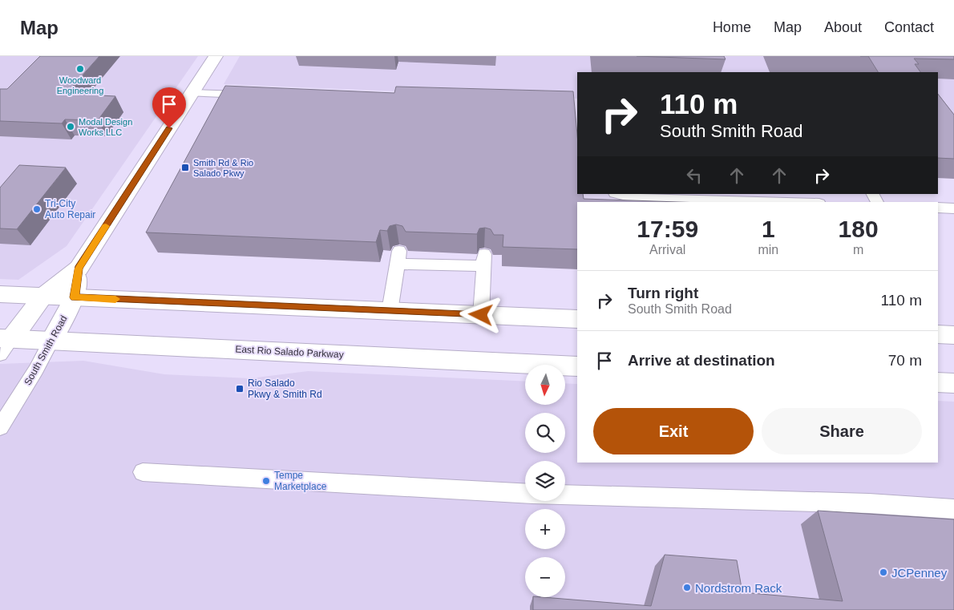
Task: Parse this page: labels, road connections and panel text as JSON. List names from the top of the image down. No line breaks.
{"streets":{"main road":["South Smith Road","East Rio Salado Parkway"]},"crossings":[["South Smith Road","East Rio Salado Parkway"]],"places":{"other":["Woodward Engineering","Modal Design Works LLC","Tri-City Auto Repair","Tempe Marketplace","JCPenney","Nordstrom Rack"],"transit":["Smith Rd & Rio Salado Pkwy","Rio Salado Pkwy & Smith Rd"]},"north":"bottom","page":{"header":"Map","nav":["Home","Map","About","Contact"],"turn":["110 m","South Smith Road"],"eta":["17:59","Arrival","1","min","180","m"],"list":[{"name":"Turn right","note":"South Smith Road","value":"110 m"},{"name":"Arrive at destination","value":"70 m"}],"map_buttons":["+","−"],"buttons":["Exit","Share"]}}
